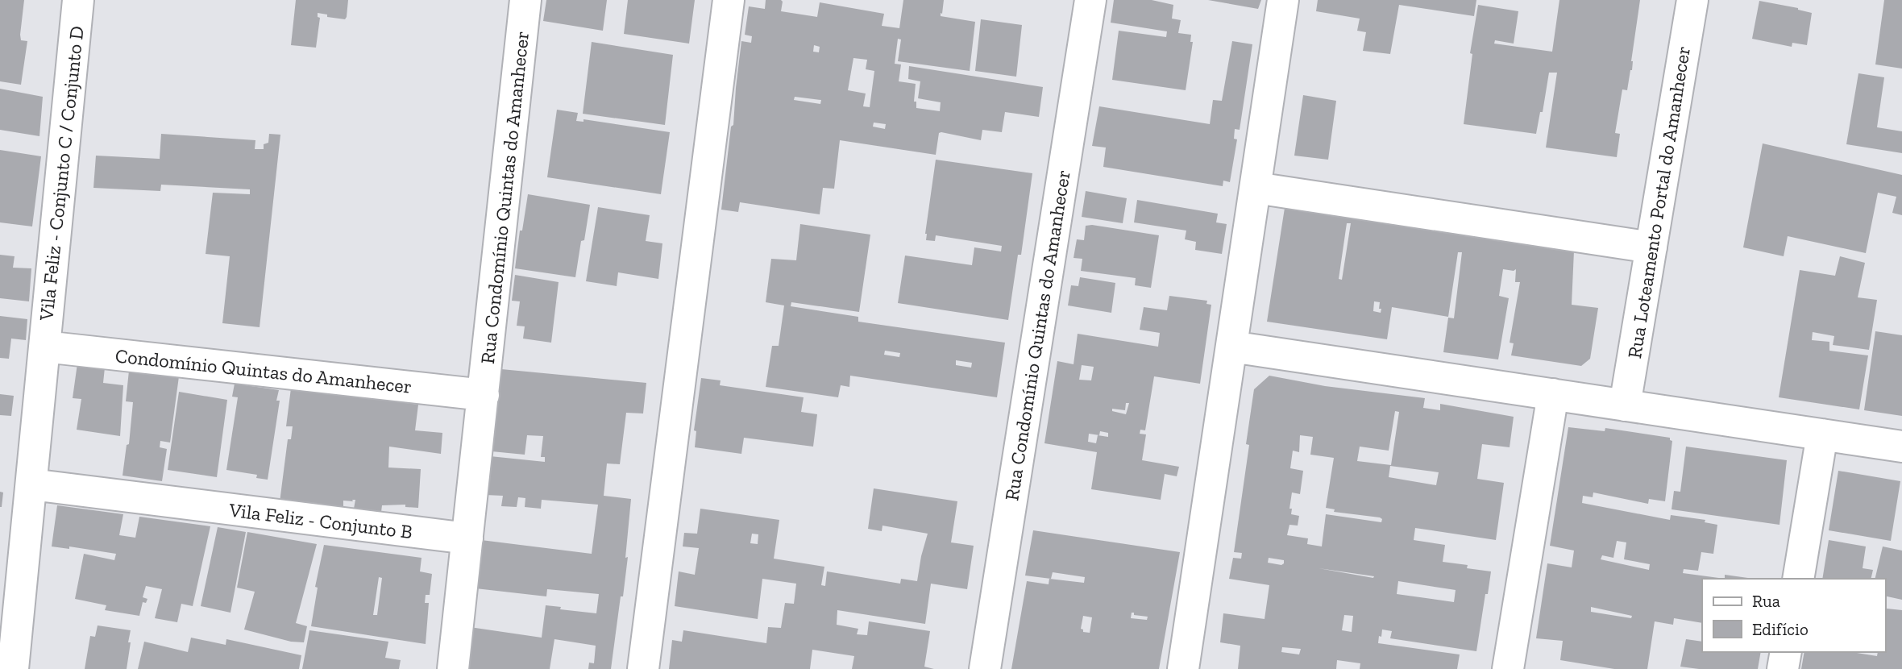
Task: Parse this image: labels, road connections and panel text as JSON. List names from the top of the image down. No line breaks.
{"streets":{"street":["Vila Feliz - Conjunto C / Conjunto D","Rua Condomínio Quintas do Amanhecer","Rua Loteamento Portal do Amanhecer","Condomínio Quintas do Amanhecer","Vila Feliz - Conjunto B"]},"crossings":[["Vila Feliz - Conjunto C / Conjunto D","Condomínio Quintas do Amanhecer"],["Vila Feliz - Conjunto C / Conjunto D","Vila Feliz - Conjunto B"],["Rua Condomínio Quintas do Amanhecer","Condomínio Quintas do Amanhecer"]],"legend":["Rua","Edifício"]}
